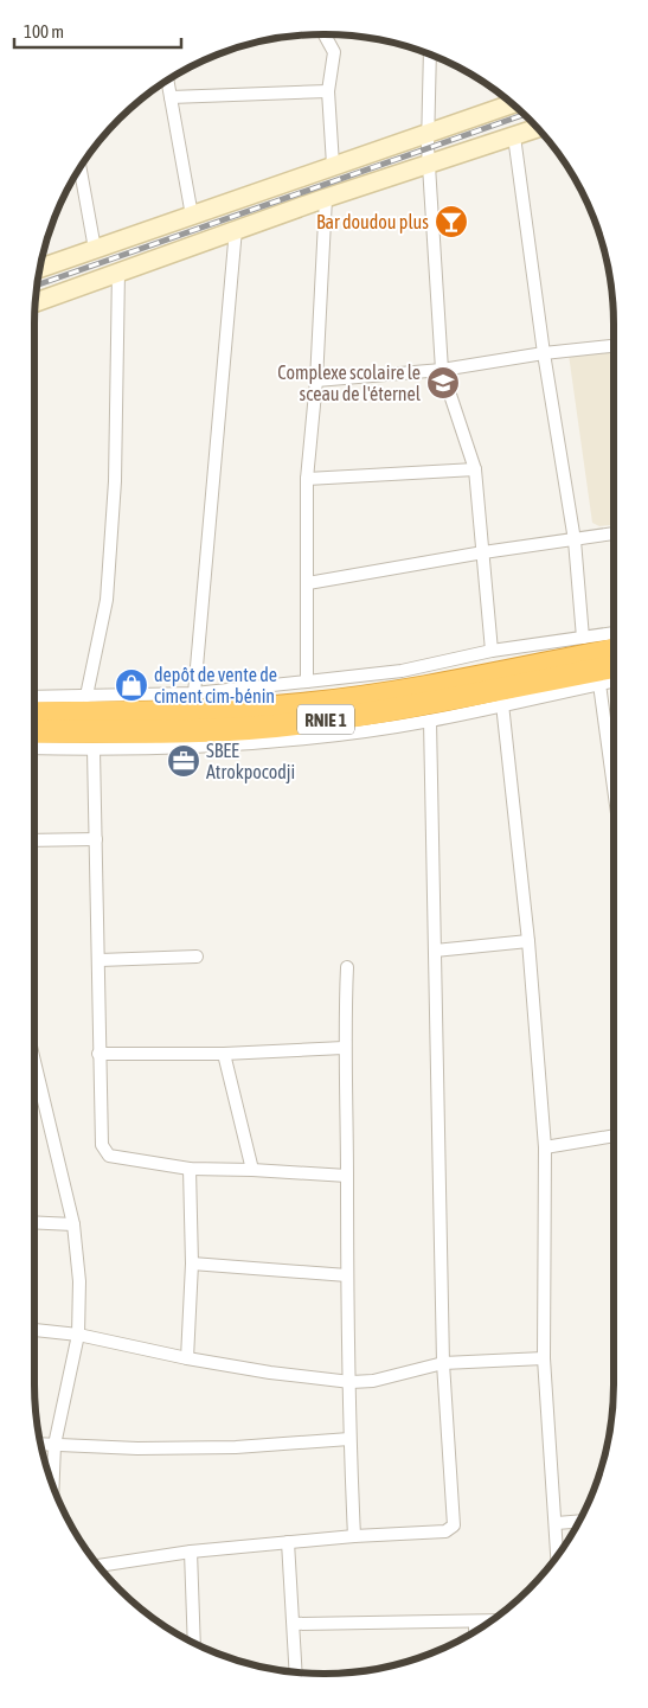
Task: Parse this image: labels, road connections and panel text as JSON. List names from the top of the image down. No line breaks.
{"streets":{"highway":["RNIE 1"]},"places":{"bar":["Bar doudou plus"],"school or university":["Complexe scolaire le sceau de l'éternel"],"shop":["depôt de vente de ciment cim-bénin"],"office":["SBEE Atrokpocodji"]},"scale_bar":"100 m"}
